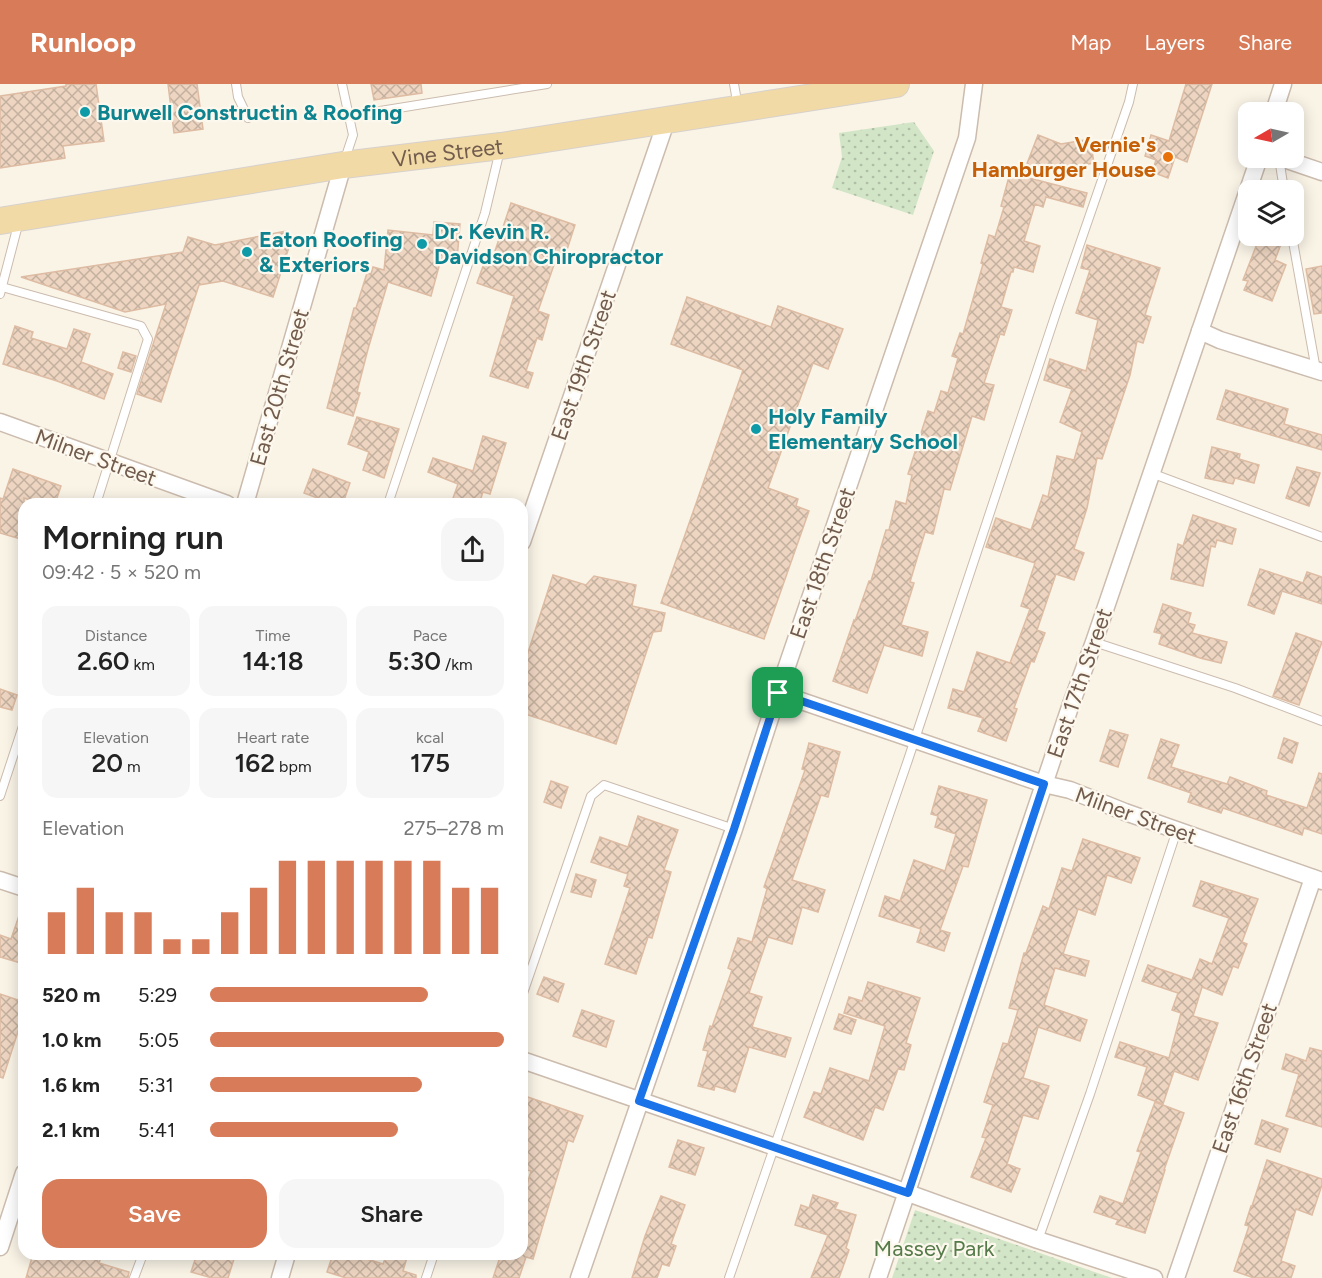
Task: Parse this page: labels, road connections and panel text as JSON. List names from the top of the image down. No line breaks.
{"streets":{"main road":["Vine Street"],"street":["East 19th Street","East 20th Street","Milner Street","East 18th Street","East 17th Street","East 16th Street"]},"crossings":[["Vine Street","East 19th Street"],["Vine Street","East 20th Street"],["Milner Street","East 18th Street"],["Milner Street","East 17th Street"],["Milner Street","East 16th Street"]],"parks":["Massey Park"],"places":["Burwell Constructin & Roofing","Vernie's Hamburger House","Dr. Kevin R. Davidson Chiropractor","Eaton Roofing & Exteriors","Holy Family Elementary School"],"north":"left","page":{"header":"Runloop","nav":["Map","Layers","Share"],"heading":["Morning run","09:42 · 5 × 520 m"],"stats":[["Distance","2.60 km"],["Time","14:18"],["Pace","5:30 /km"],["Elevation","20 m"],["Heart rate","162 bpm"],["kcal","175"]],"chart":["Elevation","275–278 m"],"list":[{"name":"520 m","note":"5:29"},{"name":"1.0 km","note":"5:05"},{"name":"1.6 km","note":"5:31"},{"name":"2.1 km","note":"5:41"}],"buttons":["Save","Share"]}}
